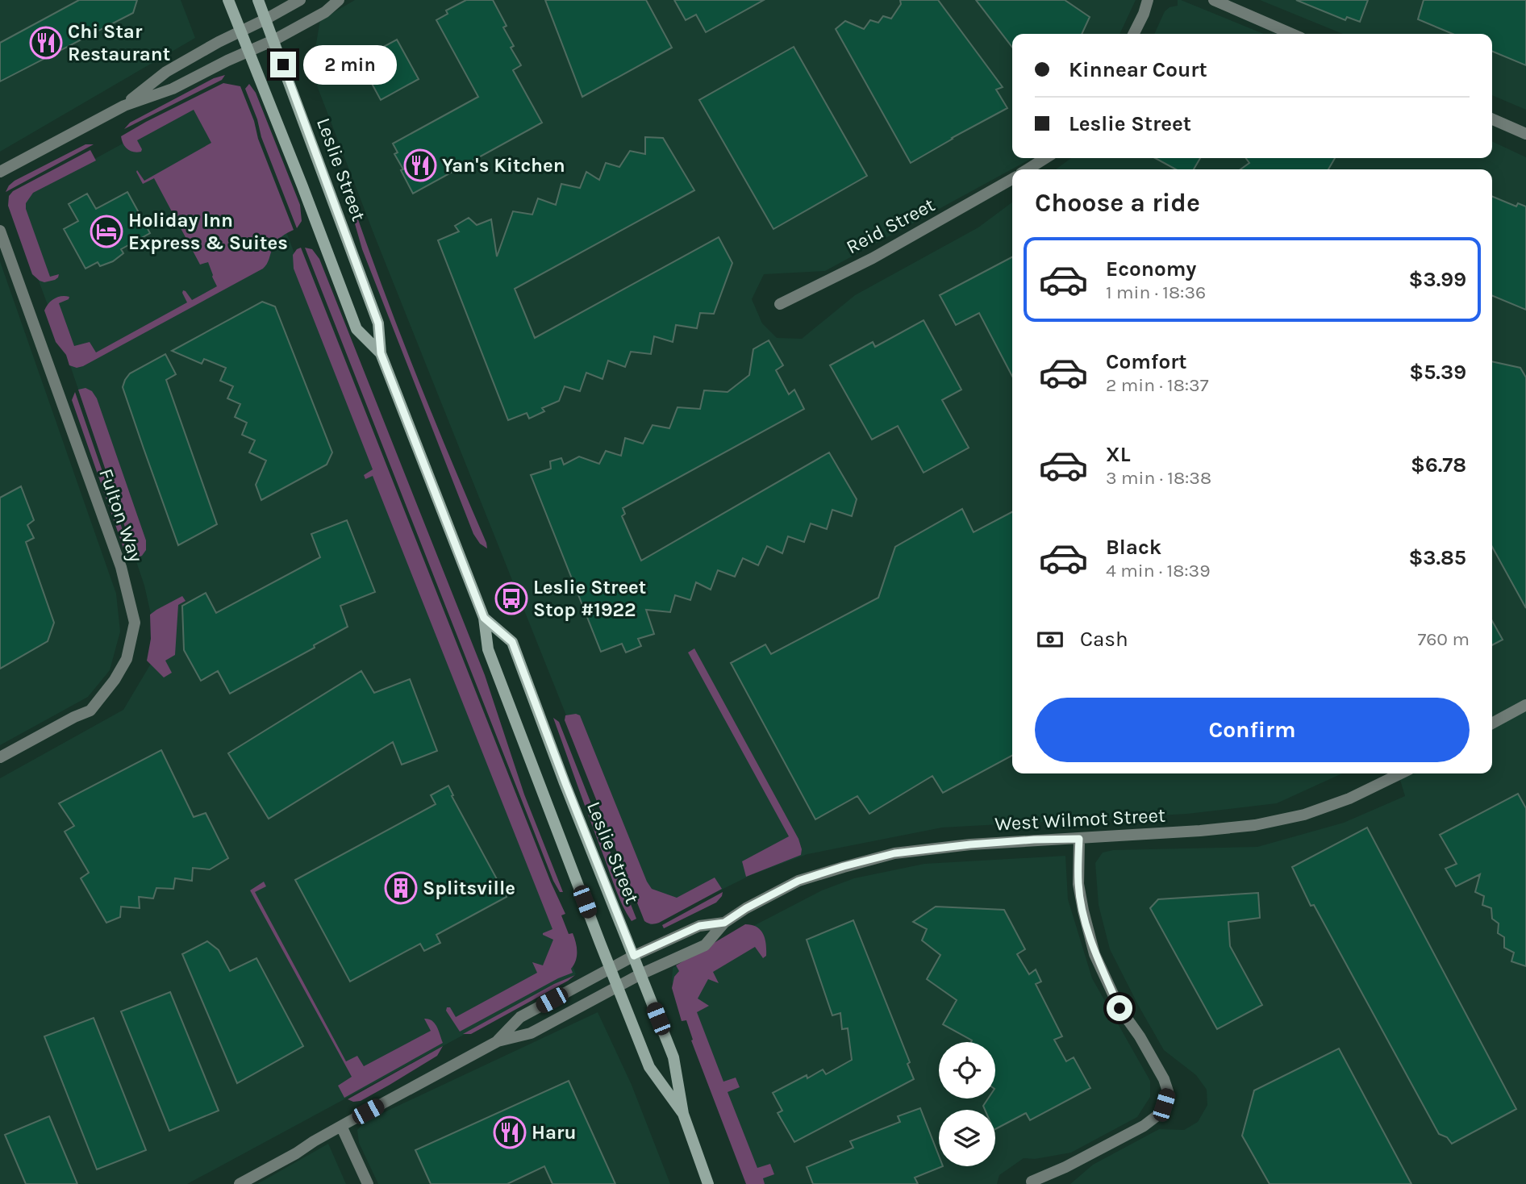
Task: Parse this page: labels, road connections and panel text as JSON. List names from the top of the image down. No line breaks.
{"streets":{"main road":["Leslie Street"],"street":["Reid Street","Fulton Way","West Wilmot Street"]},"crossings":[["Leslie Street","West Wilmot Street"]],"places":{"restaurant":["Chi Star Restaurant","Yan's Kitchen","Haru"],"hotel":["Holiday Inn Express & Suites"],"bus stop":["Leslie Street Stop #1922"],"building":["Splitsville"]},"page":{"banner":["Kinnear Court","Leslie Street"],"bubble":"2 min","heading":"Choose a ride","list":[{"name":"Economy","note":"1 min · 18:36","value":"$3.99"},{"name":"Comfort","note":"2 min · 18:37","value":"$5.39"},{"name":"XL","note":"3 min · 18:38","value":"$6.78"},{"name":"Black","note":"4 min · 18:39","value":"$3.85"}],"pay":["Cash","760 m"],"buttons":"Confirm"}}
